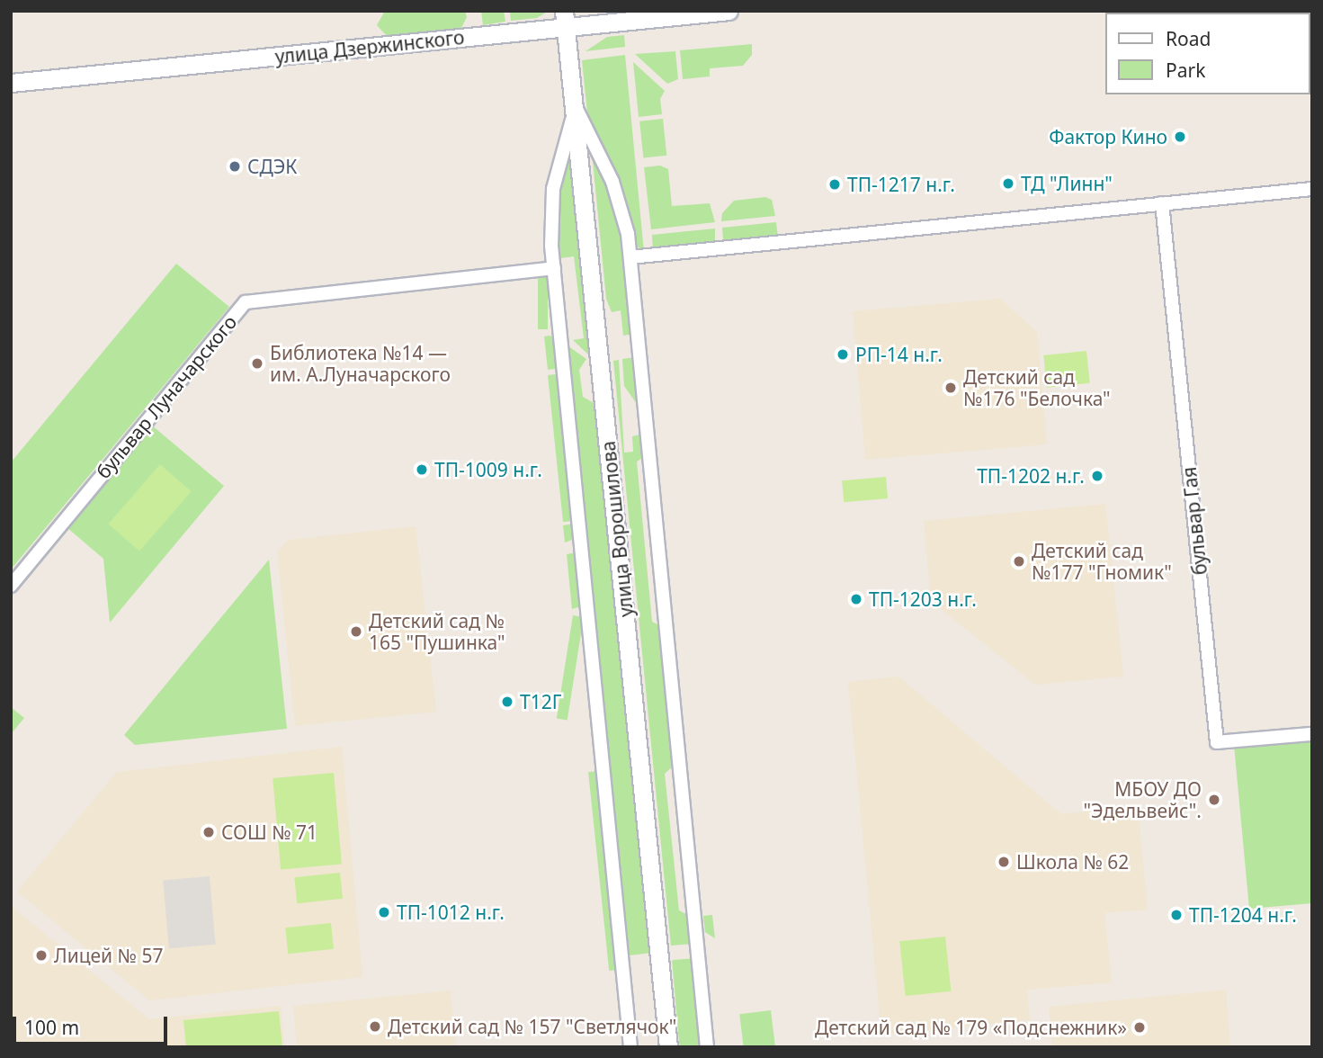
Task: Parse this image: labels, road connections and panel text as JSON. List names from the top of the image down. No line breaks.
{"streets":{"main road":["улица Дзержинского","улица Ворошилова"],"street":["бульвар Луначарского","бульвар Гая"]},"crossings":[["улица Дзержинского","улица Ворошилова"]],"places":["Фактор Кино","СДЭК","ТД \"Линн\"","ТП-1217 н.г.","РП-14 н.г.","Библиотека №14 — им. А.Луначарского","Детский сад №176 \"Белочка\"","ТП-1009 н.г.","ТП-1202 н.г.","Детский сад №177 \"Гномик\"","ТП-1203 н.г.","Детский сад № 165 \"Пушинка\"","T12Г","МБОУ ДО \"Эдельвейс\".","СОШ № 71","Школа № 62","ТП-1012 н.г.","ТП-1204 н.г.","Лицей № 57","Детский сад № 157 \"Светлячок\"","Детский сад № 179 «Подснежник»"],"legend":["Road","Park"],"scale_bar":"100 m"}
